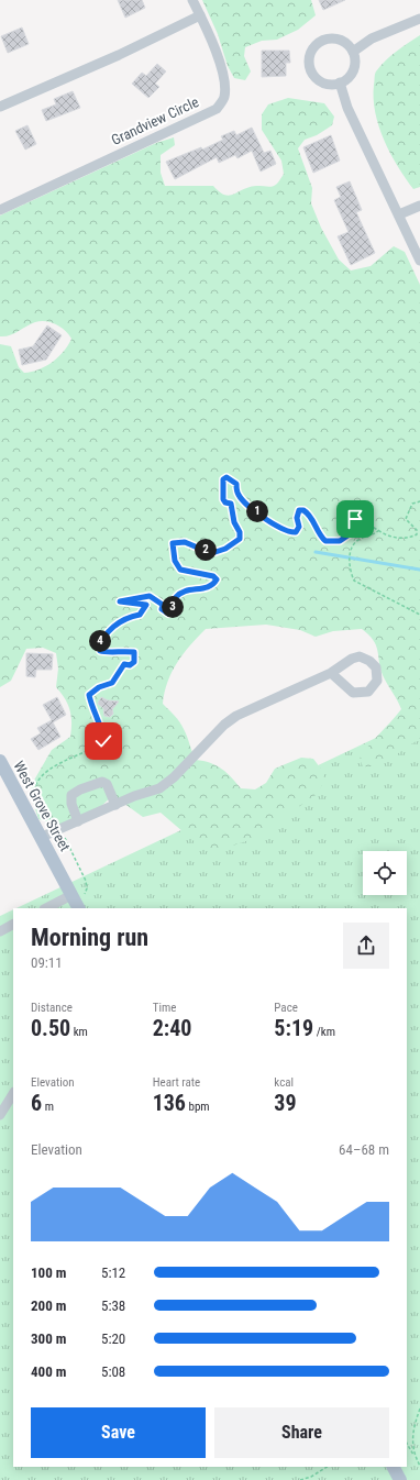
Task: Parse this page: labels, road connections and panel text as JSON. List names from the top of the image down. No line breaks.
{"streets":{"main road":["West Grove Street"],"street":["Grandview Circle"]},"page":{"pins":["1","2","3","4"],"heading":["Morning run","09:11"],"stats":[["Distance","0.50 km"],["Time","2:40"],["Pace","5:19 /km"],["Elevation","6 m"],["Heart rate","136 bpm"],["kcal","39"]],"chart":["Elevation","64–68 m"],"list":[{"name":"100 m","note":"5:12"},{"name":"200 m","note":"5:38"},{"name":"300 m","note":"5:20"},{"name":"400 m","note":"5:08"}],"buttons":["Save","Share"]}}
